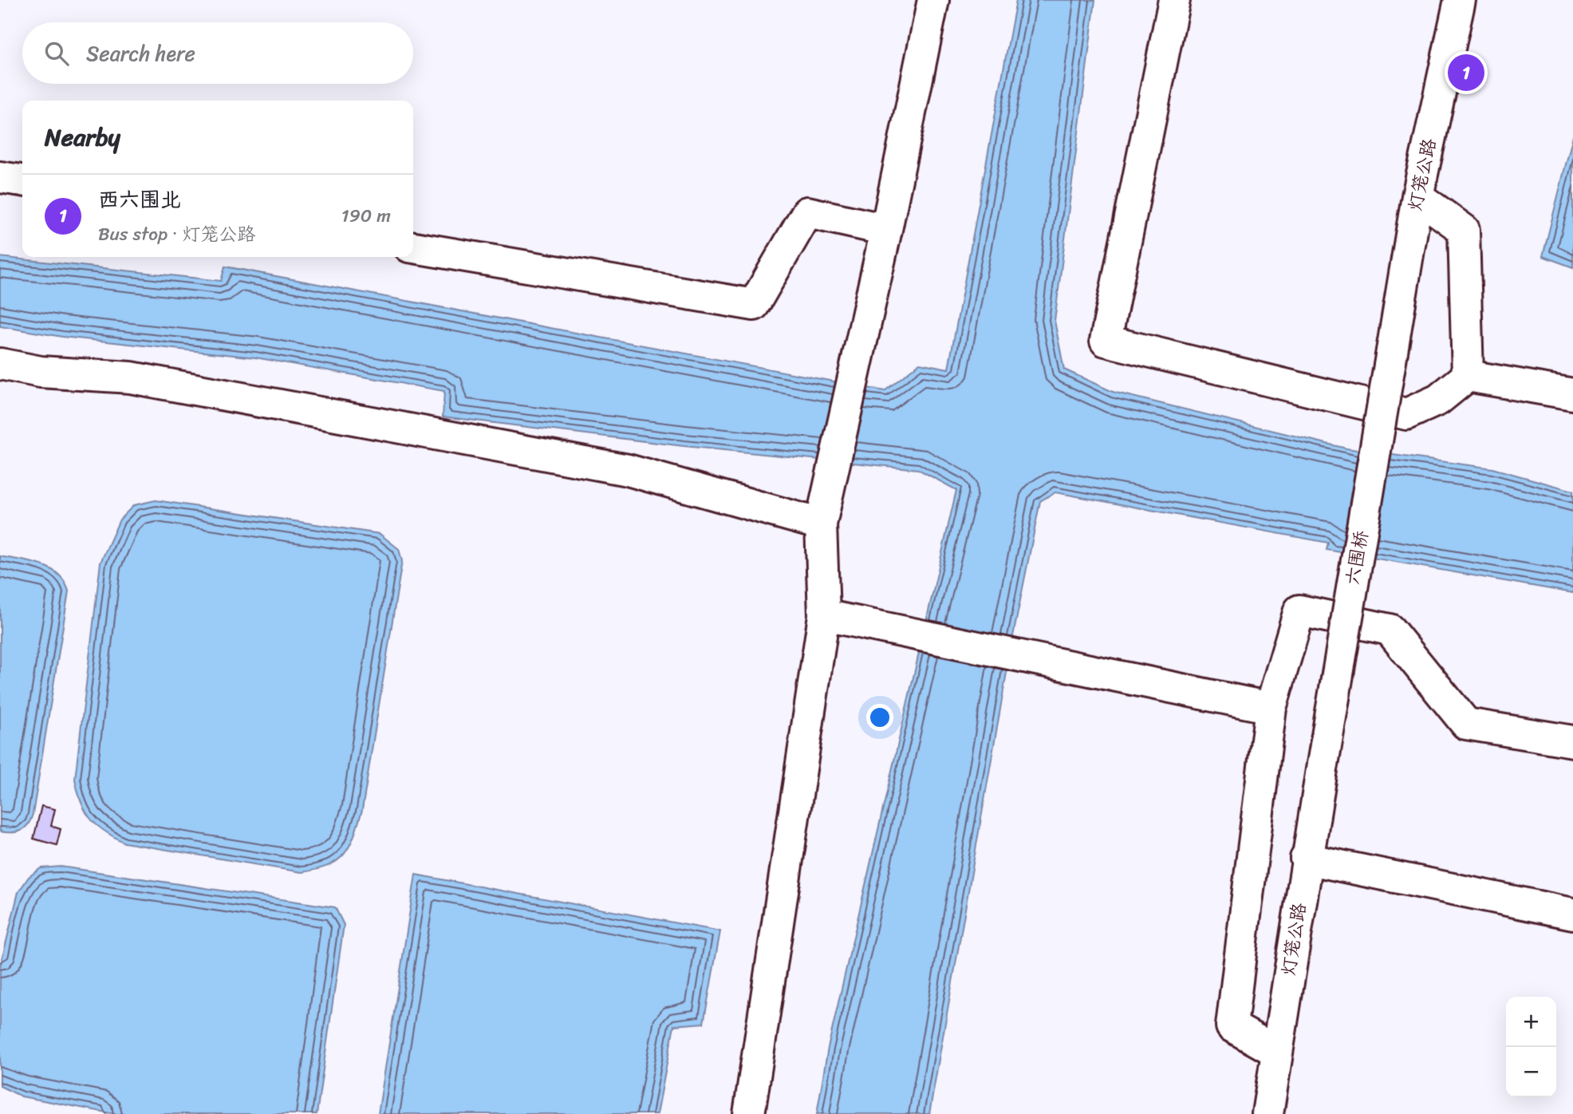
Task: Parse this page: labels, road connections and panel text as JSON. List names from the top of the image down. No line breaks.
{"streets":{"street":["灯笼公路","六围桥"]},"crossings":[["灯笼公路","六围桥"]],"page":{"search":"Search here","pins":"1","heading":"Nearby","list":[{"mark":"1","name":"西六围北","note":"Bus stop · 灯笼公路","value":"190 m"}],"map_buttons":["+","−"]}}
